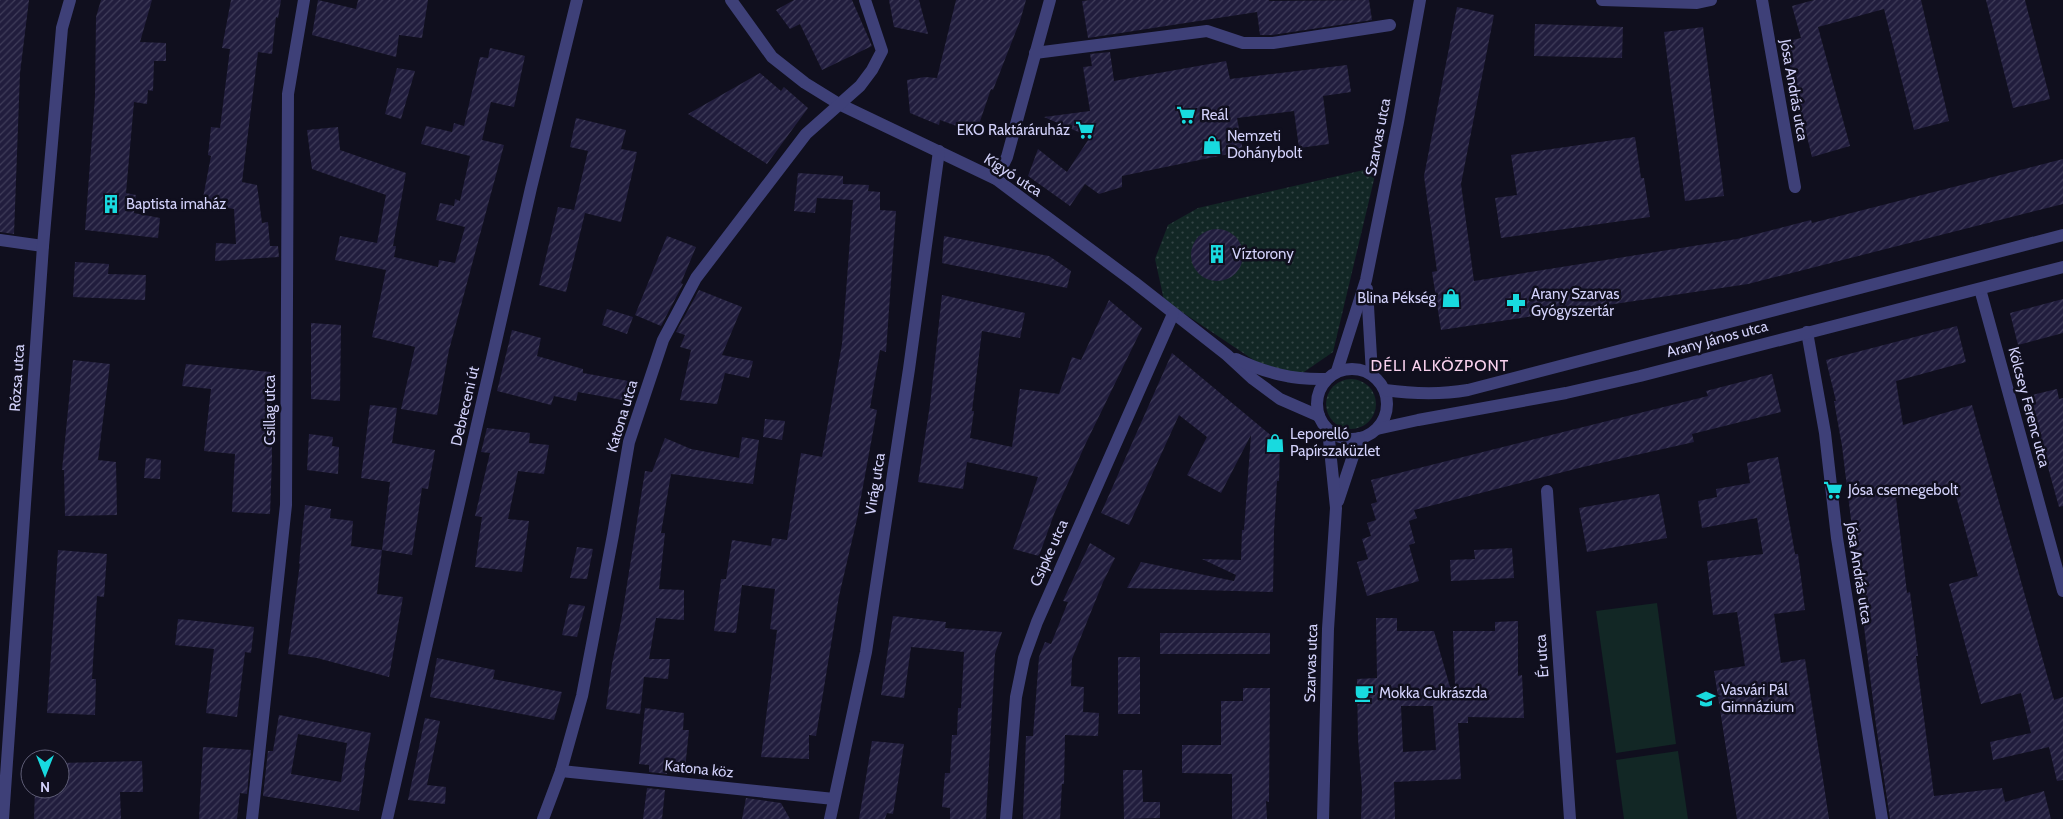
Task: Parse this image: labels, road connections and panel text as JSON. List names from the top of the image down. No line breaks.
{"streets":{"street":["Jósa András utca","Szarvas utca","Kígyó utca","Arany János utca","Rózsa utca","Debreceni út","Kölcsey Ferenc utca","Csillag utca","Katona utca","Virág utca","Csipke utca","Ér utca","Katona köz"]},"crossings":[["Jósa András utca","Arany János utca"],["Szarvas utca","Kígyó utca"],["Szarvas utca","Arany János utca"],["Kígyó utca","Arany János utca"],["Kígyó utca","Katona utca"],["Kígyó utca","Virág utca"],["Kígyó utca","Csipke utca"],["Arany János utca","Kölcsey Ferenc utca"],["Katona utca","Katona köz"],["Virág utca","Katona köz"]],"districts":["DÉLI ALKÖZPONT"],"places":{"supermarket":["Reál","EKO Raktáráruház","Jósa csemegebolt"],"shop":["Nemzeti Dohánybolt","Blina Pékség","Leporelló Papírszaküzlet"],"building":["Baptista imaház","Víztorony"],"pharmacy":["Arany Szarvas Gyógyszertár"],"cafe":["Mokka Cukrászda"],"school or university":["Vasvári Pál Gimnázium"]},"north":"bottom"}
